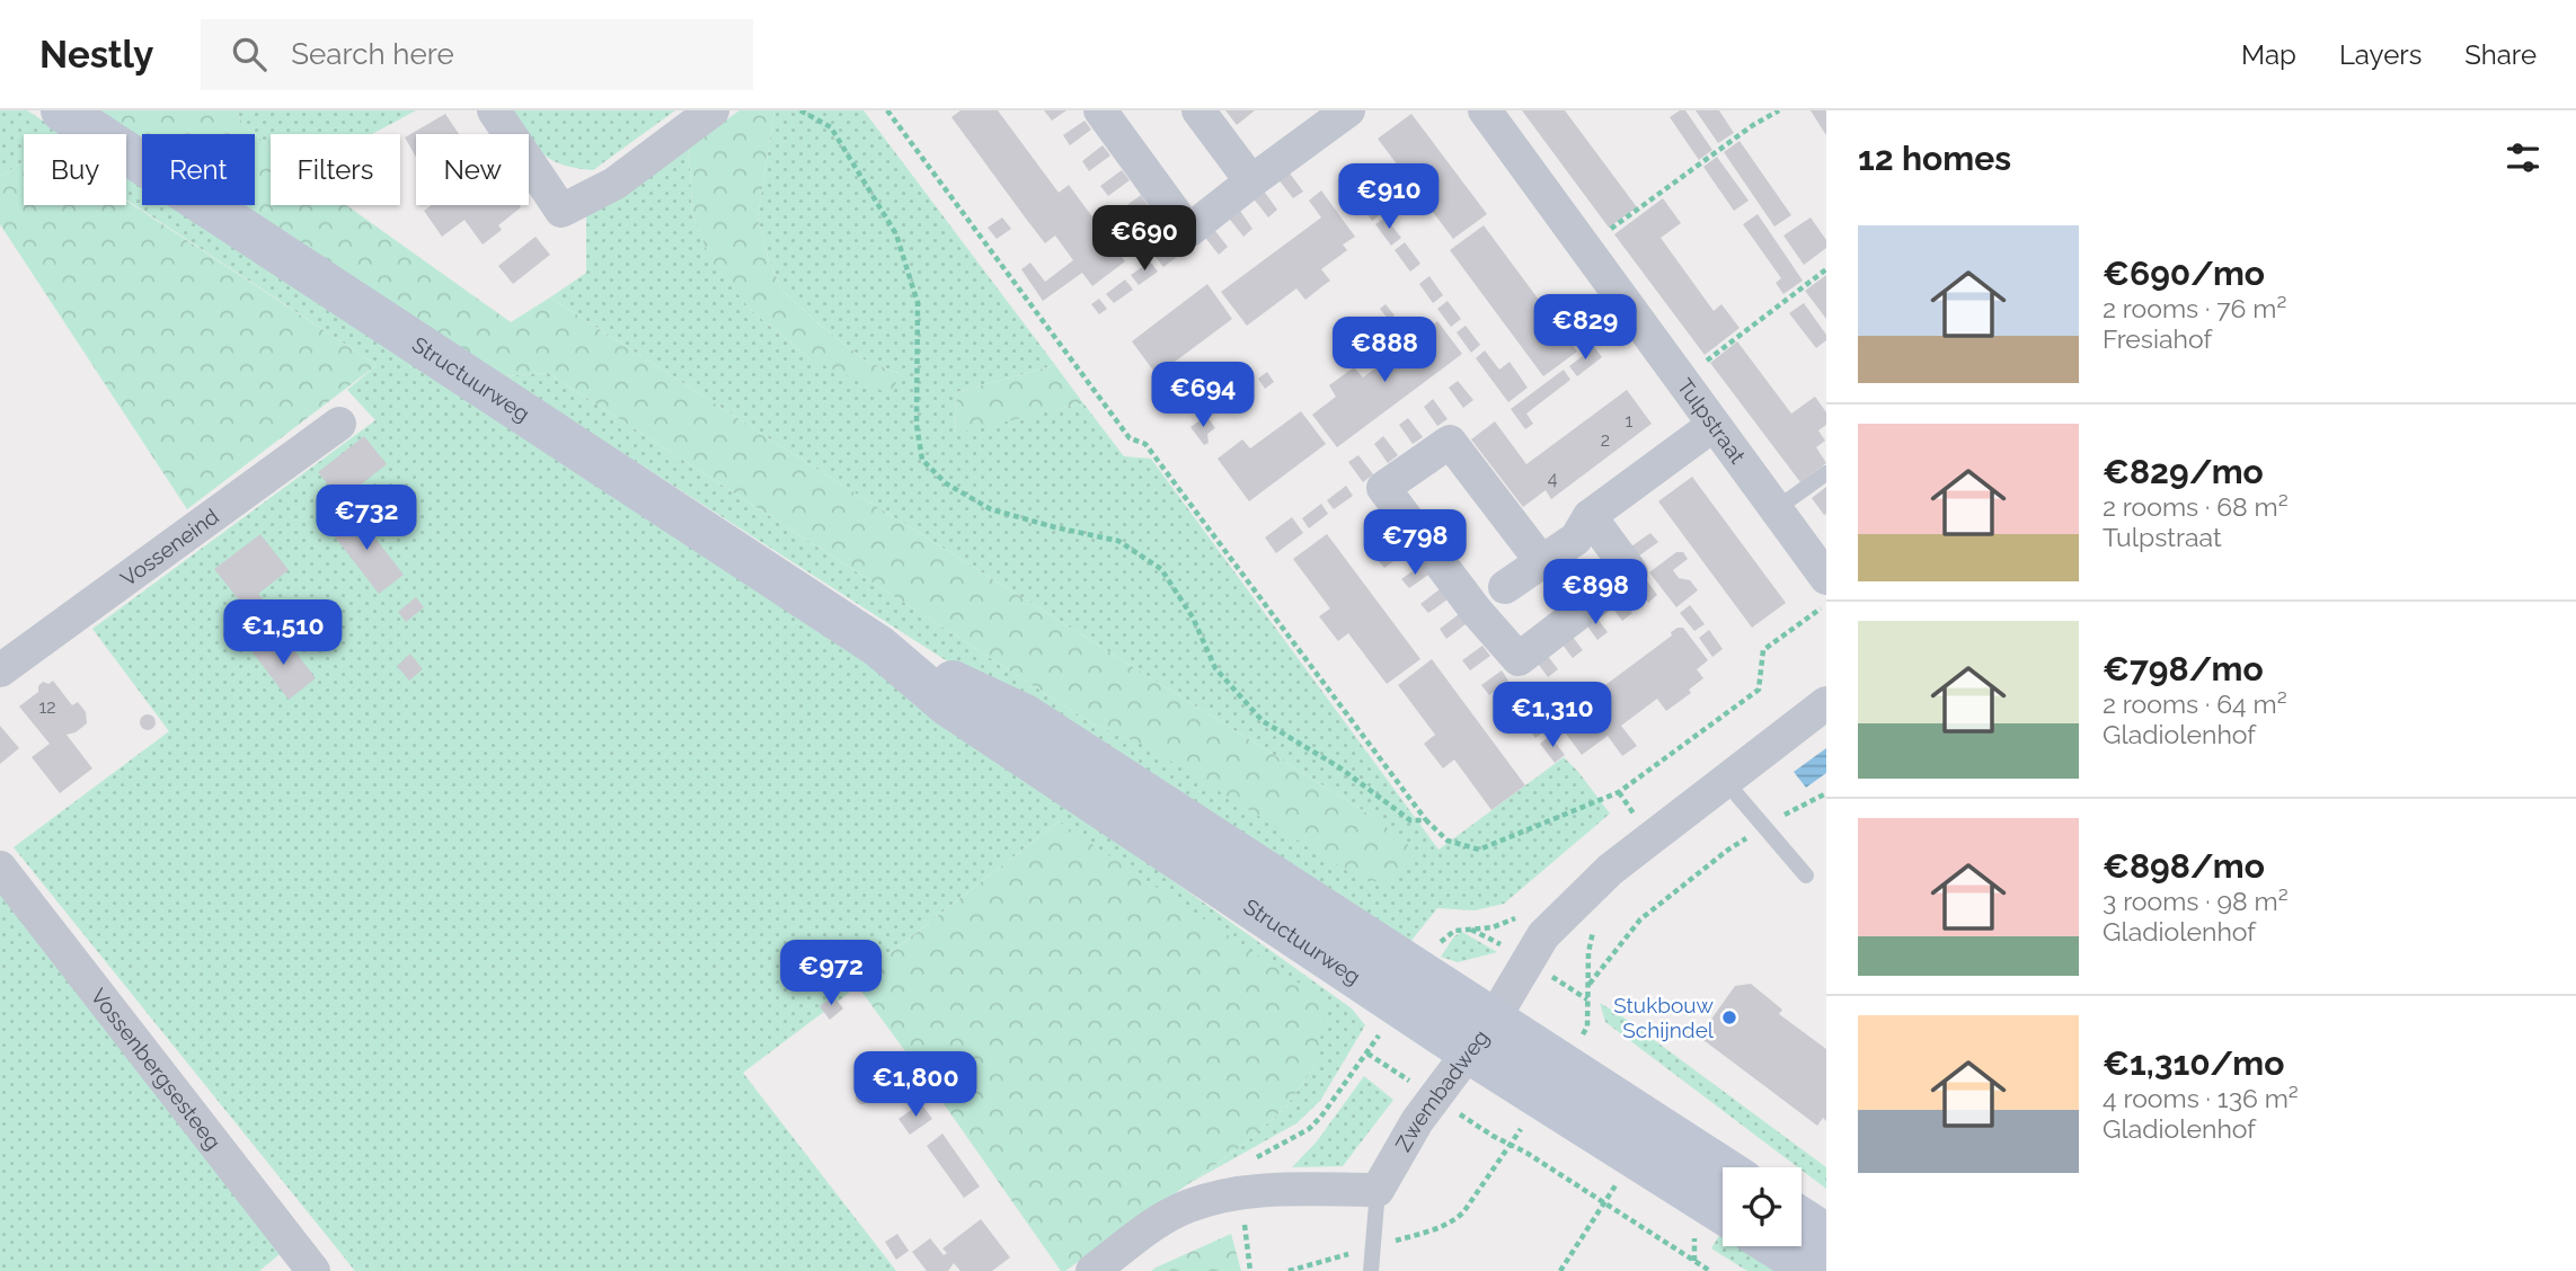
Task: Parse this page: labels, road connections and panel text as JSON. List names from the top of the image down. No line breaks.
{"streets":{"main road":["Structuurweg"],"street":["Tulpstraat","Vosseneind","Vossenbergsesteeg","Zwembadweg"]},"crossings":[["Structuurweg","Zwembadweg"]],"places":["Stukbouw Schijndel"],"house_numbers":["1","2","4","12"],"page":{"header":"Nestly","search":"Search here","nav":["Map","Layers","Share"],"heading":"12 homes","chip":["Buy","Rent","Filters","New"],"price":["€910","€690","€829","€888","€694","€732","€798","€898","€1,510","€1,310","€972","€1,800"],"list":[{"name":"€690/mo","note":"2 rooms · 76 m² · Fresiahof"},{"name":"€829/mo","note":"2 rooms · 68 m² · Tulpstraat"},{"name":"€798/mo","note":"2 rooms · 64 m² · Gladiolenhof"},{"name":"€898/mo","note":"3 rooms · 98 m² · Gladiolenhof"},{"name":"€1,310/mo","note":"4 rooms · 136 m² · Gladiolenhof"}]}}
